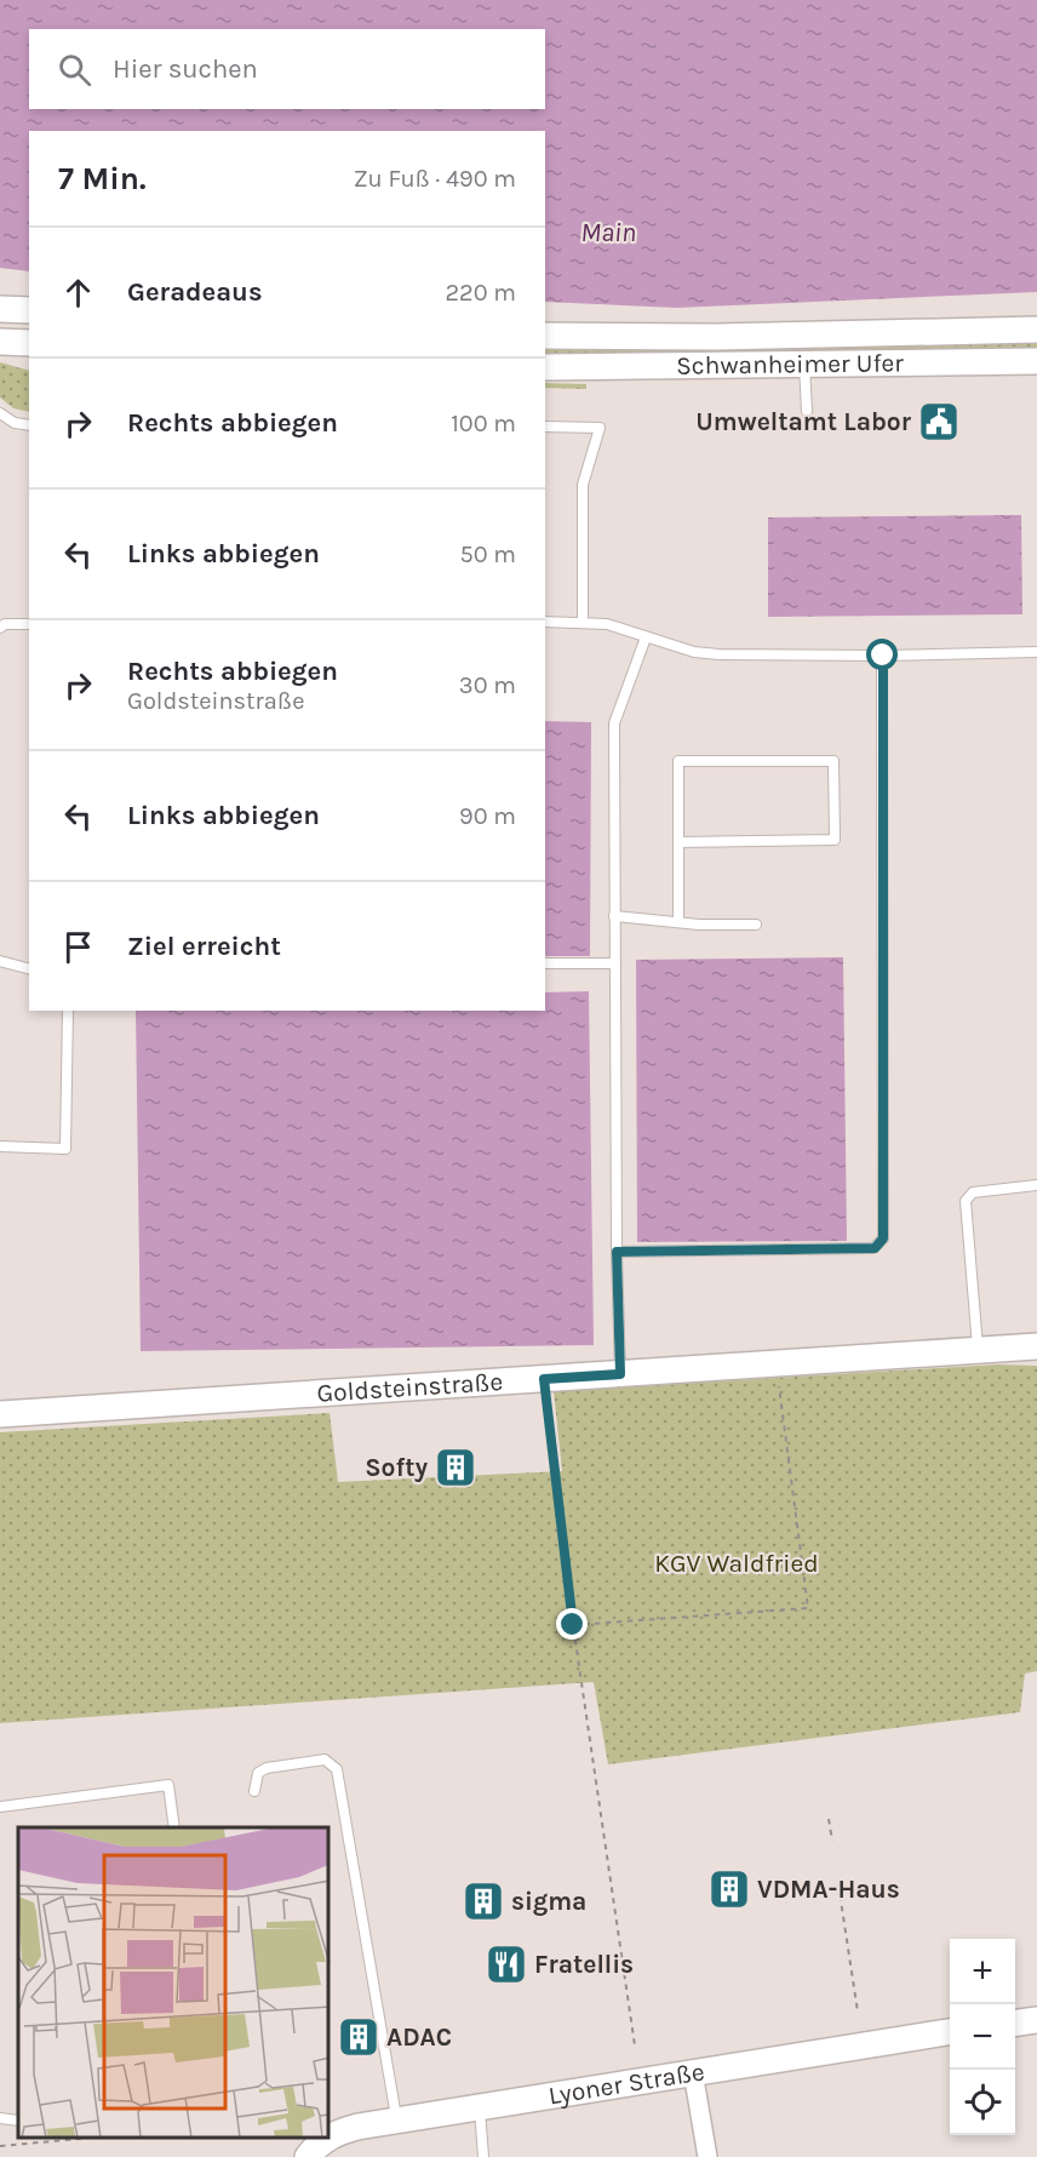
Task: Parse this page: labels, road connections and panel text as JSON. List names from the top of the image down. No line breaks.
{"streets":{"main road":["Schwanheimer Ufer","Goldsteinstraße","Lyoner Straße"]},"water":["Main"],"parks":["KGV Waldfried"],"places":{"public building":["Umweltamt Labor"],"building":["Softy","VDMA-Haus","sigma","ADAC"],"restaurant":["Fratellis"]},"page":{"search":"Hier suchen","heading":["7 Min.","Zu Fuß · 490 m"],"list":[["Geradeaus","220 m"],["Rechts abbiegen","100 m"],["Links abbiegen","50 m"],["Rechts abbiegen","Goldsteinstraße","30 m"],["Links abbiegen","90 m"],"Ziel erreicht"],"map_buttons":["+","−"]}}
